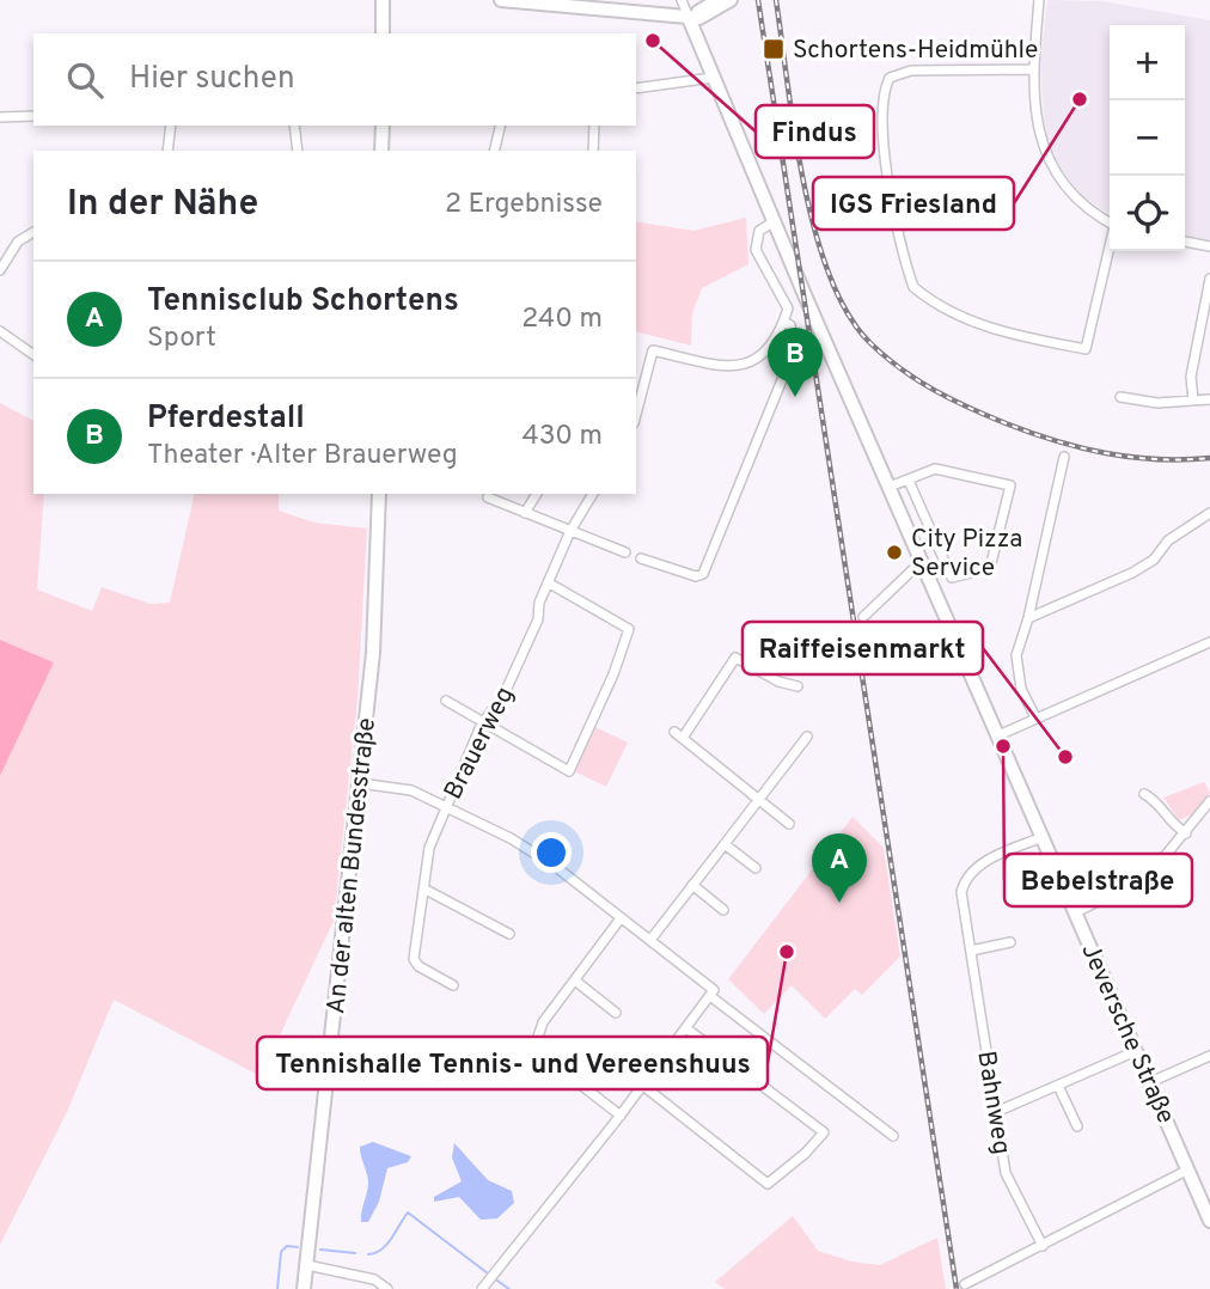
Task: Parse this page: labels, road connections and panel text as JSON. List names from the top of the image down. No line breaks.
{"streets":{"street":["Brauerweg","An der alten Bundesstraße","Jeversche Straße","Bahnweg"]},"crossings":[["Jeversche Straße","Bahnweg"]],"places":{"other":["Findus","IGS Friesland","City Pizza Service","Bebelstraße","Raiffeisenmarkt","Tennishalle Tennis- und Vereenshuus"],"transit":["Schortens-Heidmühle"]},"page":{"map_buttons":["+","−"],"search":"Hier suchen","heading":["In der Nähe","2 Ergebnisse"],"list":[{"mark":"A","name":"Tennisclub Schortens","note":"Sport","value":"240 m"},{"mark":"B","name":"Pferdestall","note":"Theater · Alter Brauerweg","value":"430 m"}],"pins":["B","A"]}}
